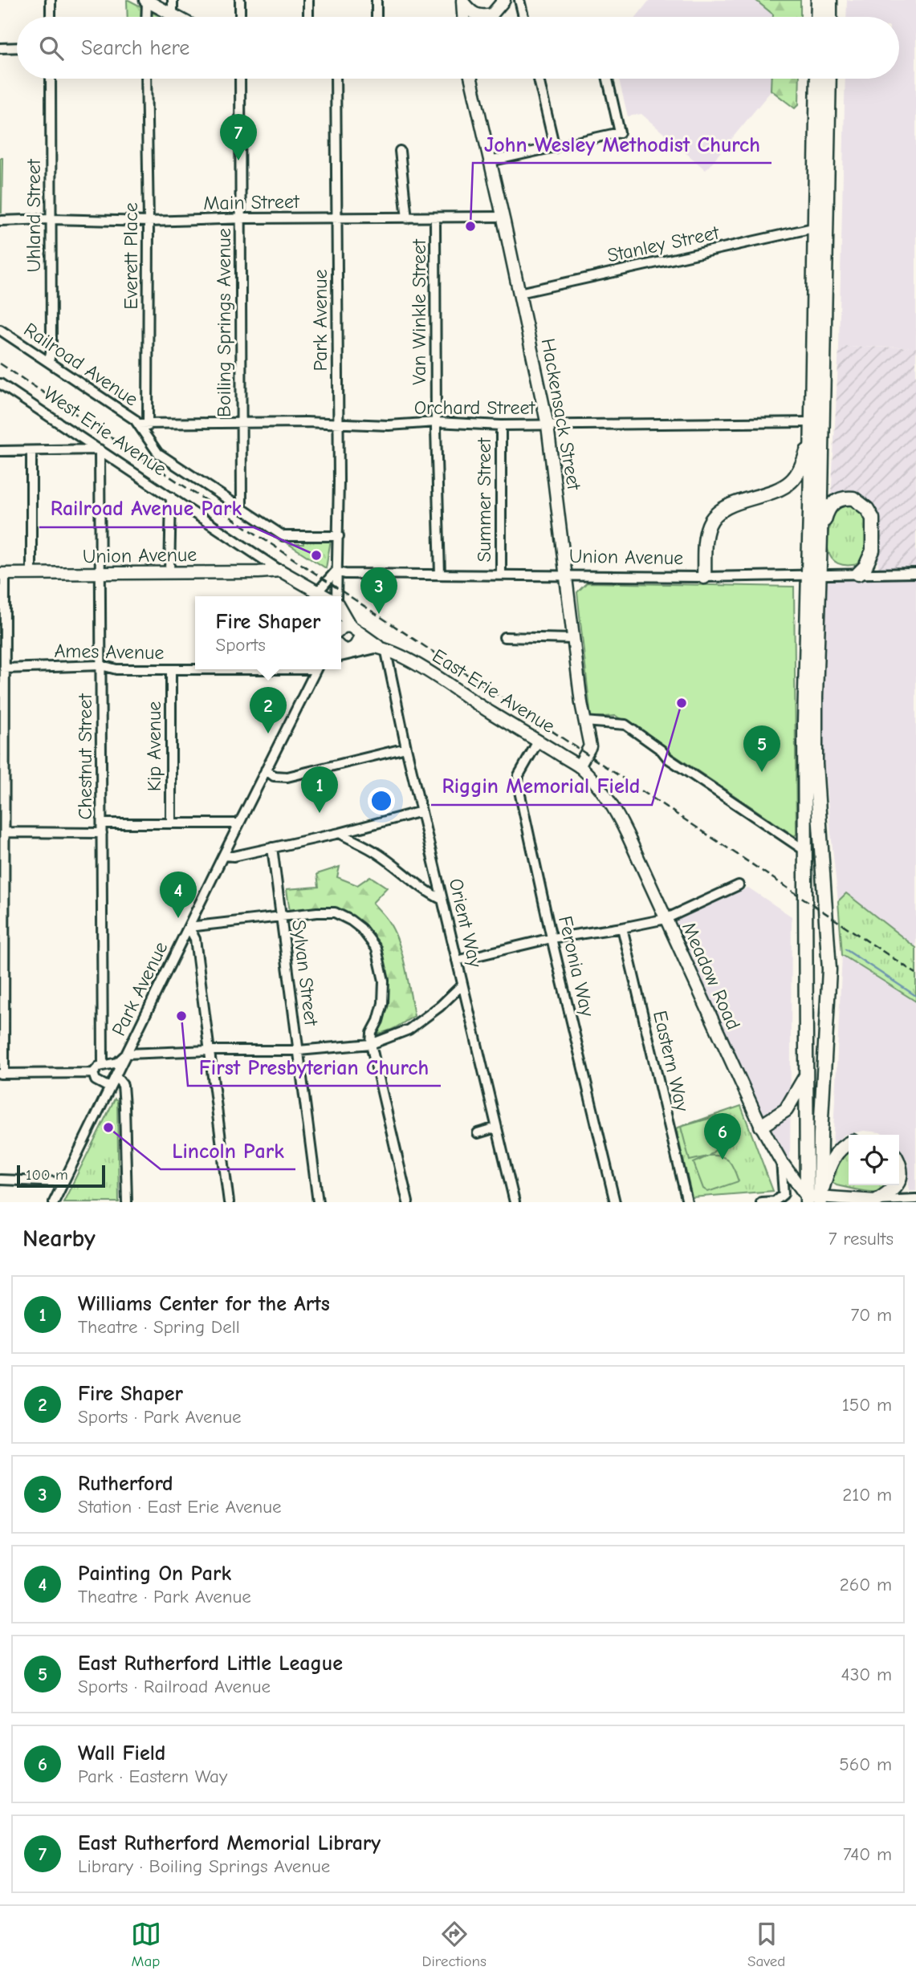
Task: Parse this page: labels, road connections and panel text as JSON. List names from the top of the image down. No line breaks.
{"streets":{"main road":["Hackensack Street","Union Avenue","East Erie Avenue","Meadow Road"],"street":["Main Street","Uhland Street","Stanley Street","Everett Place","Van Winkle Street","Park Avenue","Boiling Springs Avenue","Railroad Avenue","Orchard Street","West Erie Avenue","Summer Street","Ames Avenue","Kip Avenue","Chestnut Street","Orient Way","Feronia Way","Sylvan Street","Eastern Way"]},"crossings":[["Main Street","Uhland Street"],["Main Street","Everett Place"],["Main Street","Van Winkle Street"],["Main Street","Park Avenue"],["Main Street","Boiling Springs Avenue"],["Main Street","Hackensack Street"],["Uhland Street","Railroad Avenue"],["Stanley Street","Hackensack Street"],["Everett Place","Boiling Springs Avenue"],["Everett Place","Railroad Avenue"],["Everett Place","Orchard Street"],["Van Winkle Street","Orchard Street"],["Van Winkle Street","Union Avenue"],["Park Avenue","Orchard Street"],["Park Avenue","Union Avenue"],["Boiling Springs Avenue","Orchard Street"],["Railroad Avenue","Orchard Street"],["Orchard Street","Hackensack Street"],["Orchard Street","Summer Street"],["Hackensack Street","Union Avenue"],["Hackensack Street","East Erie Avenue"],["Hackensack Street","Meadow Road"],["West Erie Avenue","Union Avenue"],["West Erie Avenue","Chestnut Street"],["Summer Street","Union Avenue"],["Union Avenue","Chestnut Street"],["Ames Avenue","Kip Avenue"],["Ames Avenue","Chestnut Street"],["East Erie Avenue","Orient Way"],["East Erie Avenue","Feronia Way"],["East Erie Avenue","Meadow Road"]],"places":["John Wesley Methodist Church","Railroad Avenue Park","Riggin Memorial Field","First Presbyterian Church","Lincoln Park"],"scale_bar":"100 m","page":{"search":"Search here","pins":["7","3","2","5","1","4","6"],"popup":["Fire Shaper","Sports"],"scale":"100 m","heading":["Nearby","7 results"],"list":[{"mark":"1","name":"Williams Center for the Arts","note":"Theatre · Spring Dell","value":"70 m"},{"mark":"2","name":"Fire Shaper","note":"Sports · Park Avenue","value":"150 m"},{"mark":"3","name":"Rutherford","note":"Station · East Erie Avenue","value":"210 m"},{"mark":"4","name":"Painting On Park","note":"Theatre · Park Avenue","value":"260 m"},{"mark":"5","name":"East Rutherford Little League","note":"Sports · Railroad Avenue","value":"430 m"},{"mark":"6","name":"Wall Field","note":"Park · Eastern Way","value":"560 m"},{"mark":"7","name":"East Rutherford Memorial Library","note":"Library · Boiling Springs Avenue","value":"740 m"}],"nav":["Map","Directions","Saved"]}}
